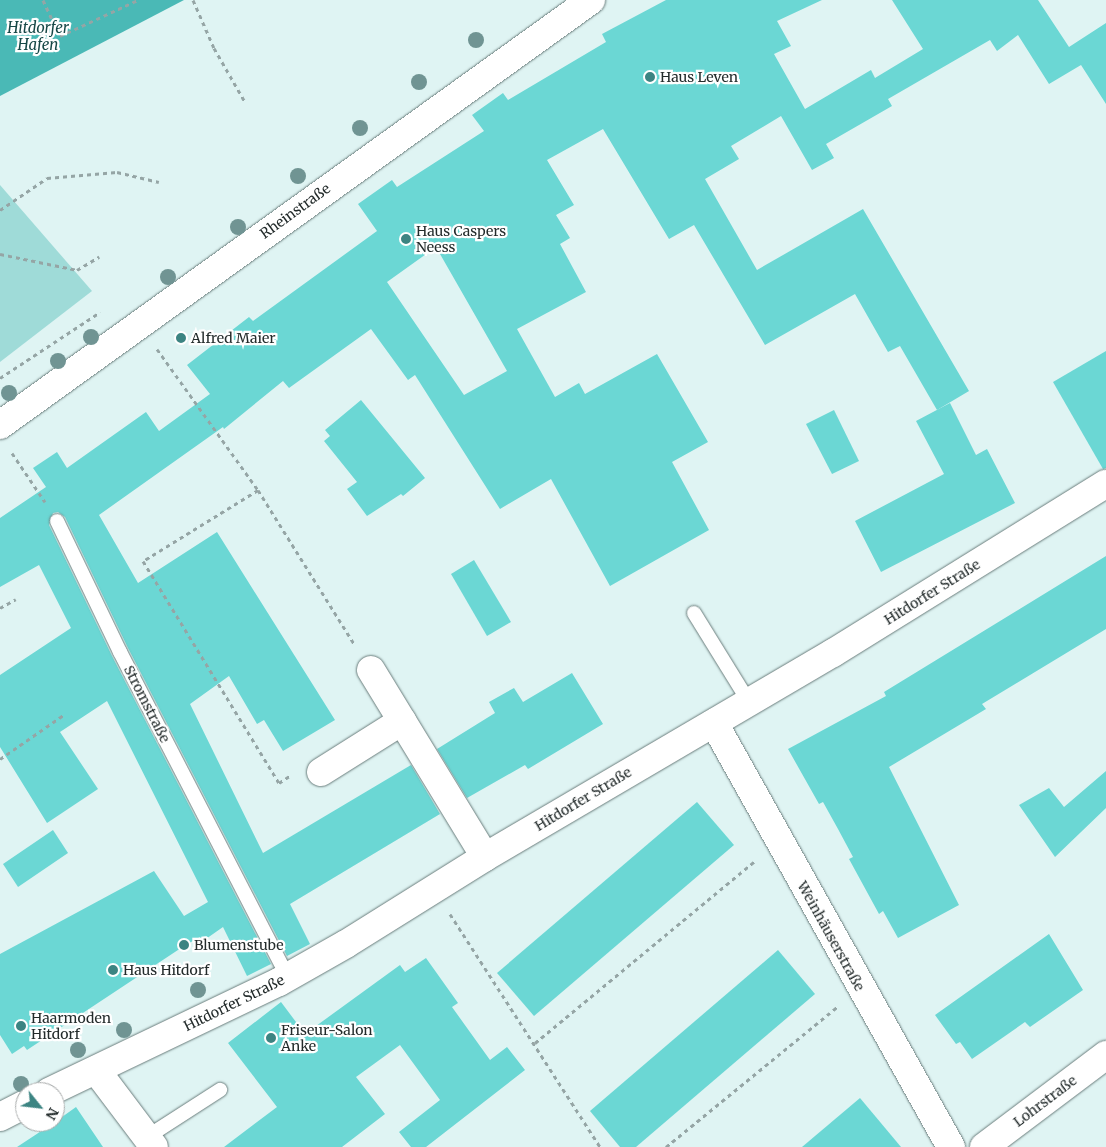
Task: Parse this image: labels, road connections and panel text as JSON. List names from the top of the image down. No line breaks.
{"streets":{"street":["Rheinstraße","Hitdorfer Straße","Weinhäuserstraße","Lohrstraße"],"lane":["Stromstraße"]},"crossings":[["Hitdorfer Straße","Stromstraße"],["Hitdorfer Straße","Weinhäuserstraße"]],"water":["Hitdorfer Hafen"],"places":["Haus Leven","Haus Caspers Neess","Alfred Maier","Blumenstube","Haus Hitdorf","Haarmoden Hitdorf","Friseur-Salon Anke"],"north":"bottom right"}
